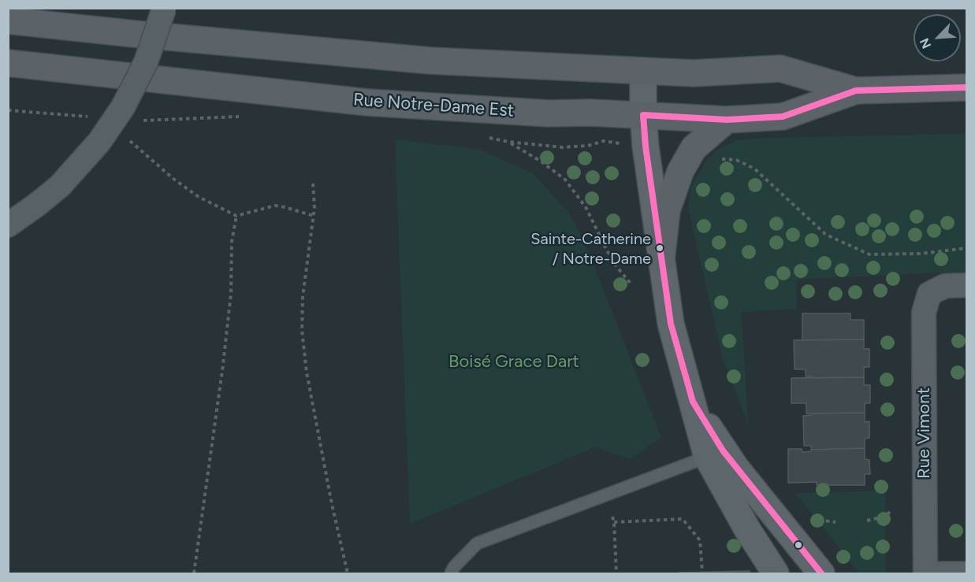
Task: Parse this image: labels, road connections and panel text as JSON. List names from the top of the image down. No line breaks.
{"streets":{"main road":["Rue Notre-Dame Est"],"street":["Rue Vimont"]},"parks":["Boisé Grace Dart"],"places":["Sainte-Catherine / Notre-Dame"],"north":"bottom left"}
